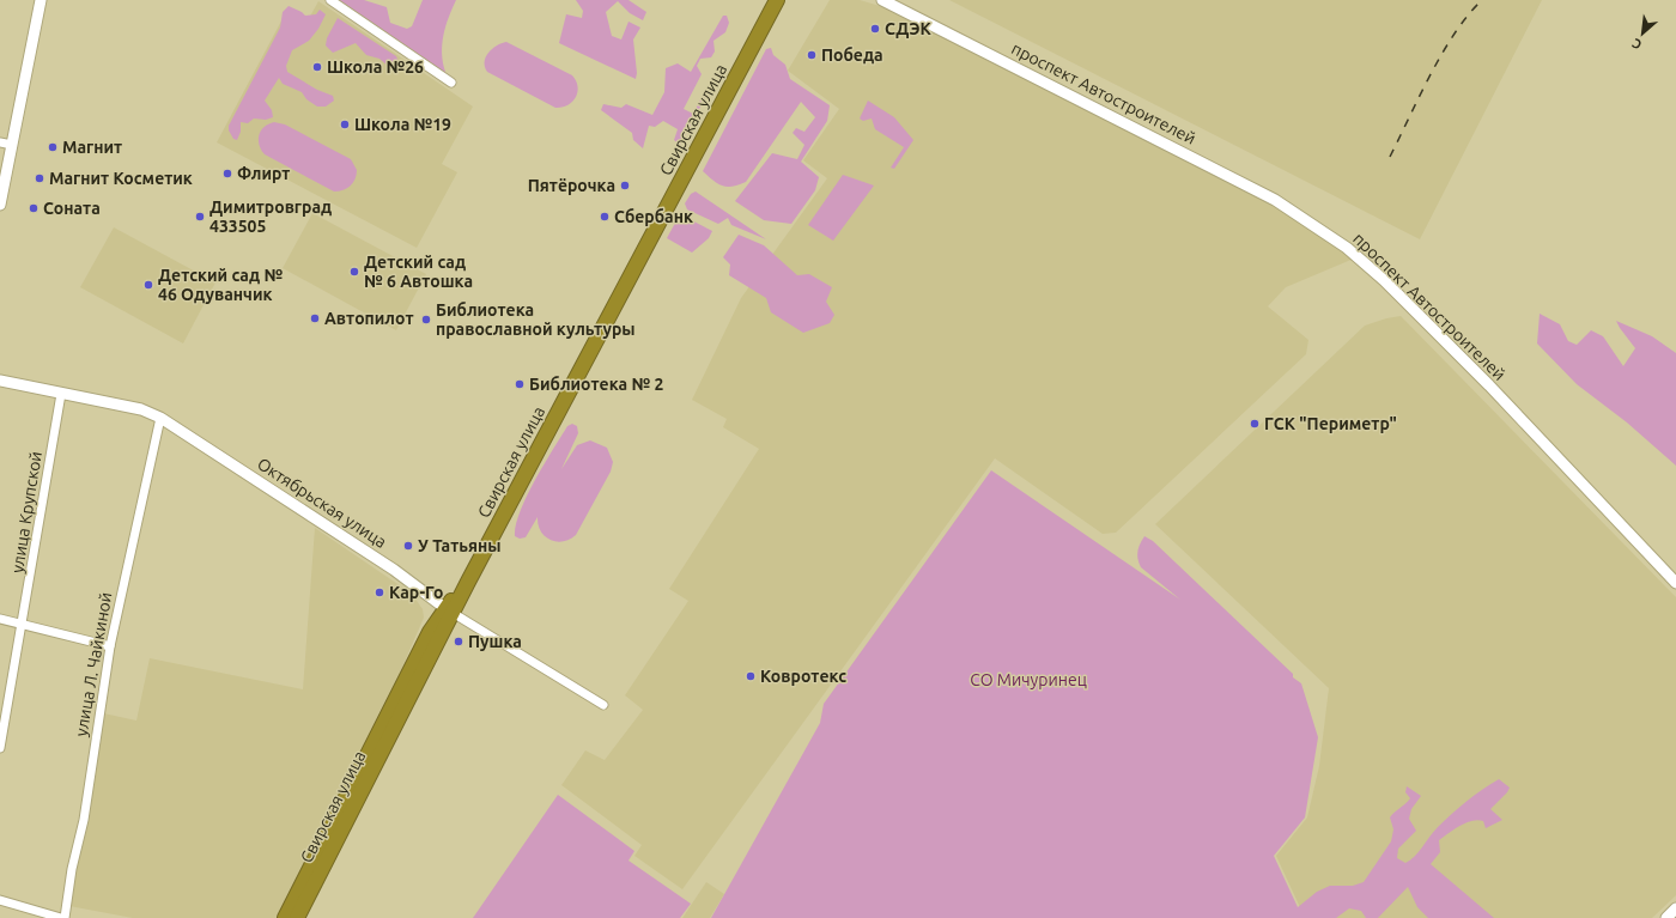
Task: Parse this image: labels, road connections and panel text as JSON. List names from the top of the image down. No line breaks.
{"streets":{"highway":["Свирская улица"],"main road":["проспект Автостроителей","Октябрьская улица"],"street":["улица Крупской","улица Л. Чайкиной"]},"crossings":[["Свирская улица","Октябрьская улица"],["Октябрьская улица","улица Крупской"],["Октябрьская улица","улица Л. Чайкиной"]],"parks":["СО Мичуринец"],"places":["СДЭК","Победа","Школа №26","Школа №19","Магнит","Флирт","Магнит Косметик","Пятёрочка","Соната","Димитровград 433505","Сбербанк","Детский сад № 6 Автошка","Детский сад № 46 Одуванчик","Автопилот","Библиотека православной культуры","Библиотека № 2","ГСК \"Периметр\"","У Татьяны","Кар-Го","Пушка","Ковротекс"],"north":"bottom left"}
